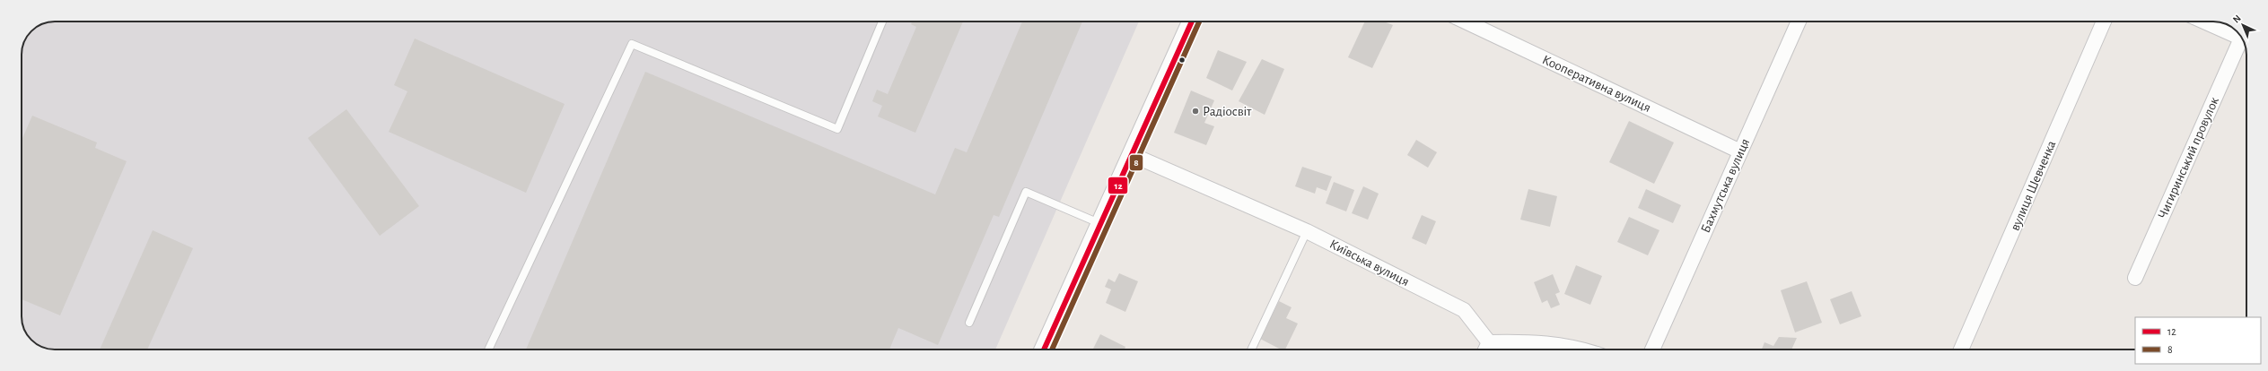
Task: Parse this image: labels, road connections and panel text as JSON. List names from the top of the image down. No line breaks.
{"streets":{"street":["Кооперативна вулиця","Чигиринський провулок","Бахмутська вулиця","вулиця Шевченка","Київська вулиця"]},"crossings":[["Кооперативна вулиця","Бахмутська вулиця"]],"places":["Радіосвіт"],"lines":["transit line 12","transit line 8"],"legend":["12","8"],"north":"top left"}
